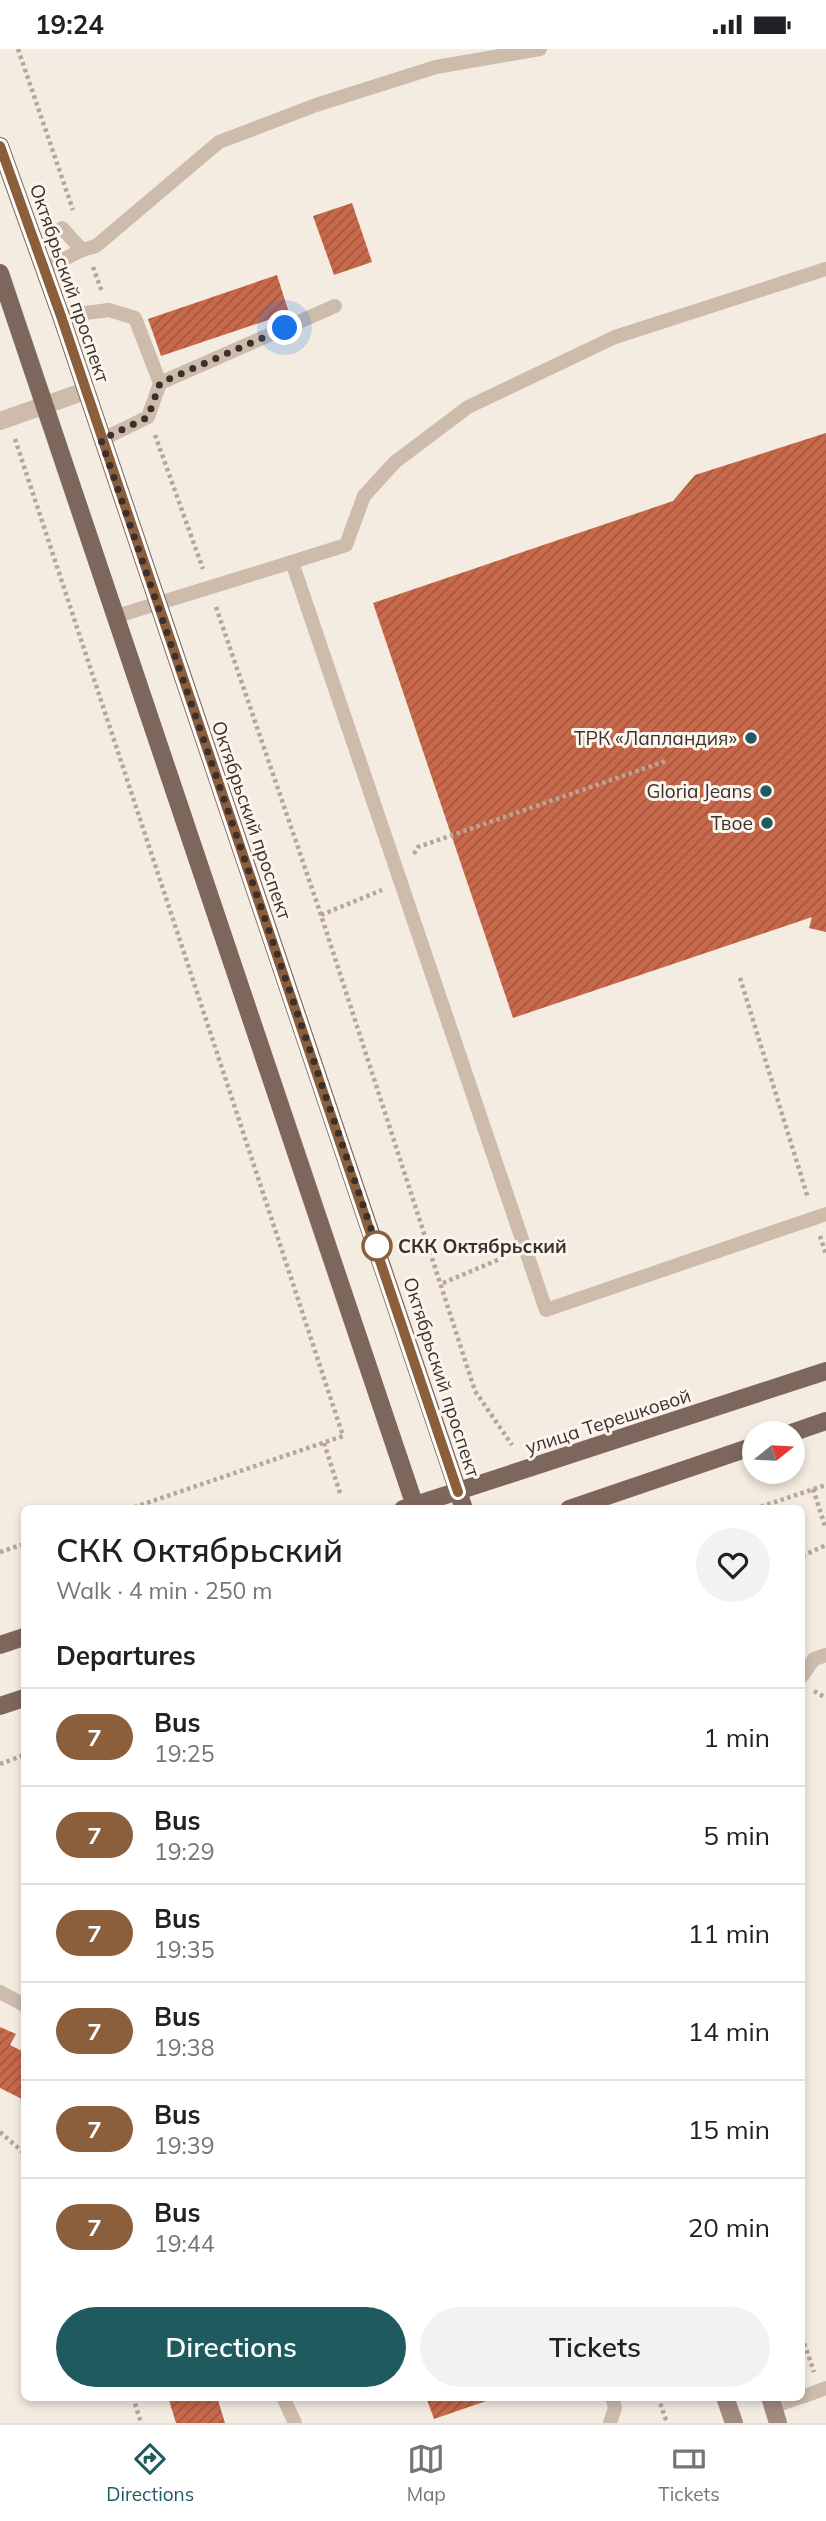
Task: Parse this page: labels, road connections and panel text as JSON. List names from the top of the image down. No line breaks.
{"streets":{"main road":["Октябрьский проспект","улица Терешковой"]},"crossings":[["Октябрьский проспект","улица Терешковой"]],"places":["ТРК «Лапландия»","Gloria Jeans","Твое","СКК Октябрьский"],"lines":["bus line 7"],"north":"right","page":{"status":"19:24","heading":[["СКК Октябрьский","Walk · 4 min · 250 m"],"Departures"],"list":[{"mark":"7","name":"Bus","note":"19:25","value":"1 min"},{"mark":"7","name":"Bus","note":"19:29","value":"5 min"},{"mark":"7","name":"Bus","note":"19:35","value":"11 min"},{"mark":"7","name":"Bus","note":"19:38","value":"14 min"},{"mark":"7","name":"Bus","note":"19:39","value":"15 min"},{"mark":"7","name":"Bus","note":"19:44","value":"20 min"}],"buttons":["Directions","Tickets"],"tabs":["Directions","Map","Tickets"]}}
